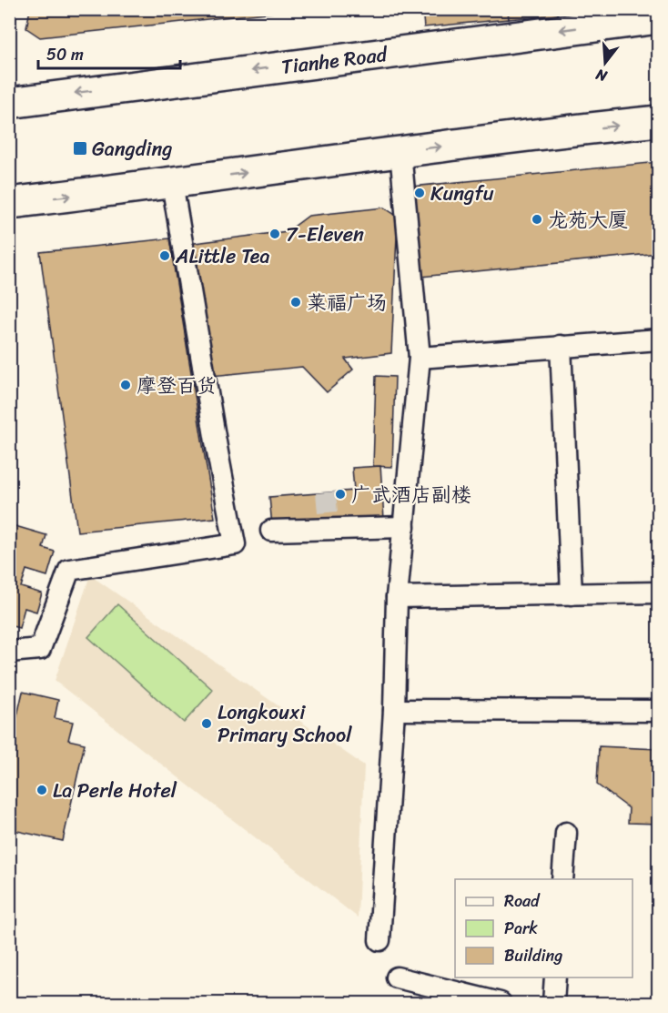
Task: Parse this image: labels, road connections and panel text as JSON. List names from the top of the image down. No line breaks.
{"streets":{"highway":["Tianhe Road"]},"places":{"transit":["Gangding"],"other":["Kungfu","龙苑大厦","7-Eleven","ALittle Tea","莱福广场","摩登百货","广武酒店副楼","Longkouxi Primary School","La Perle Hotel"]},"legend":["Road","Park","Building"],"scale_bar":"50 m","north":"bottom"}
